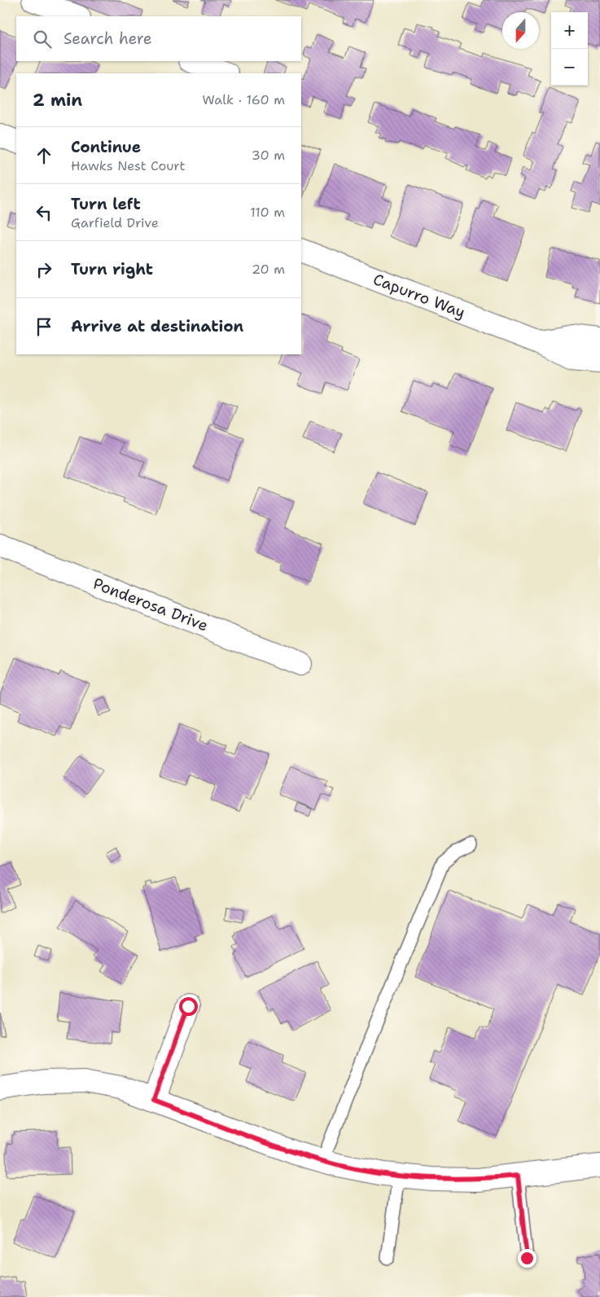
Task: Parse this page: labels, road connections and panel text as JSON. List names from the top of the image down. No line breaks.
{"streets":{"street":["Capurro Way","Ponderosa Drive"]},"north":"bottom","page":{"map_buttons":["+","−"],"search":"Search here","heading":["2 min","Walk · 160 m"],"list":[["Continue","Hawks Nest Court","30 m"],["Turn left","Garfield Drive","110 m"],["Turn right","20 m"],"Arrive at destination"]}}
